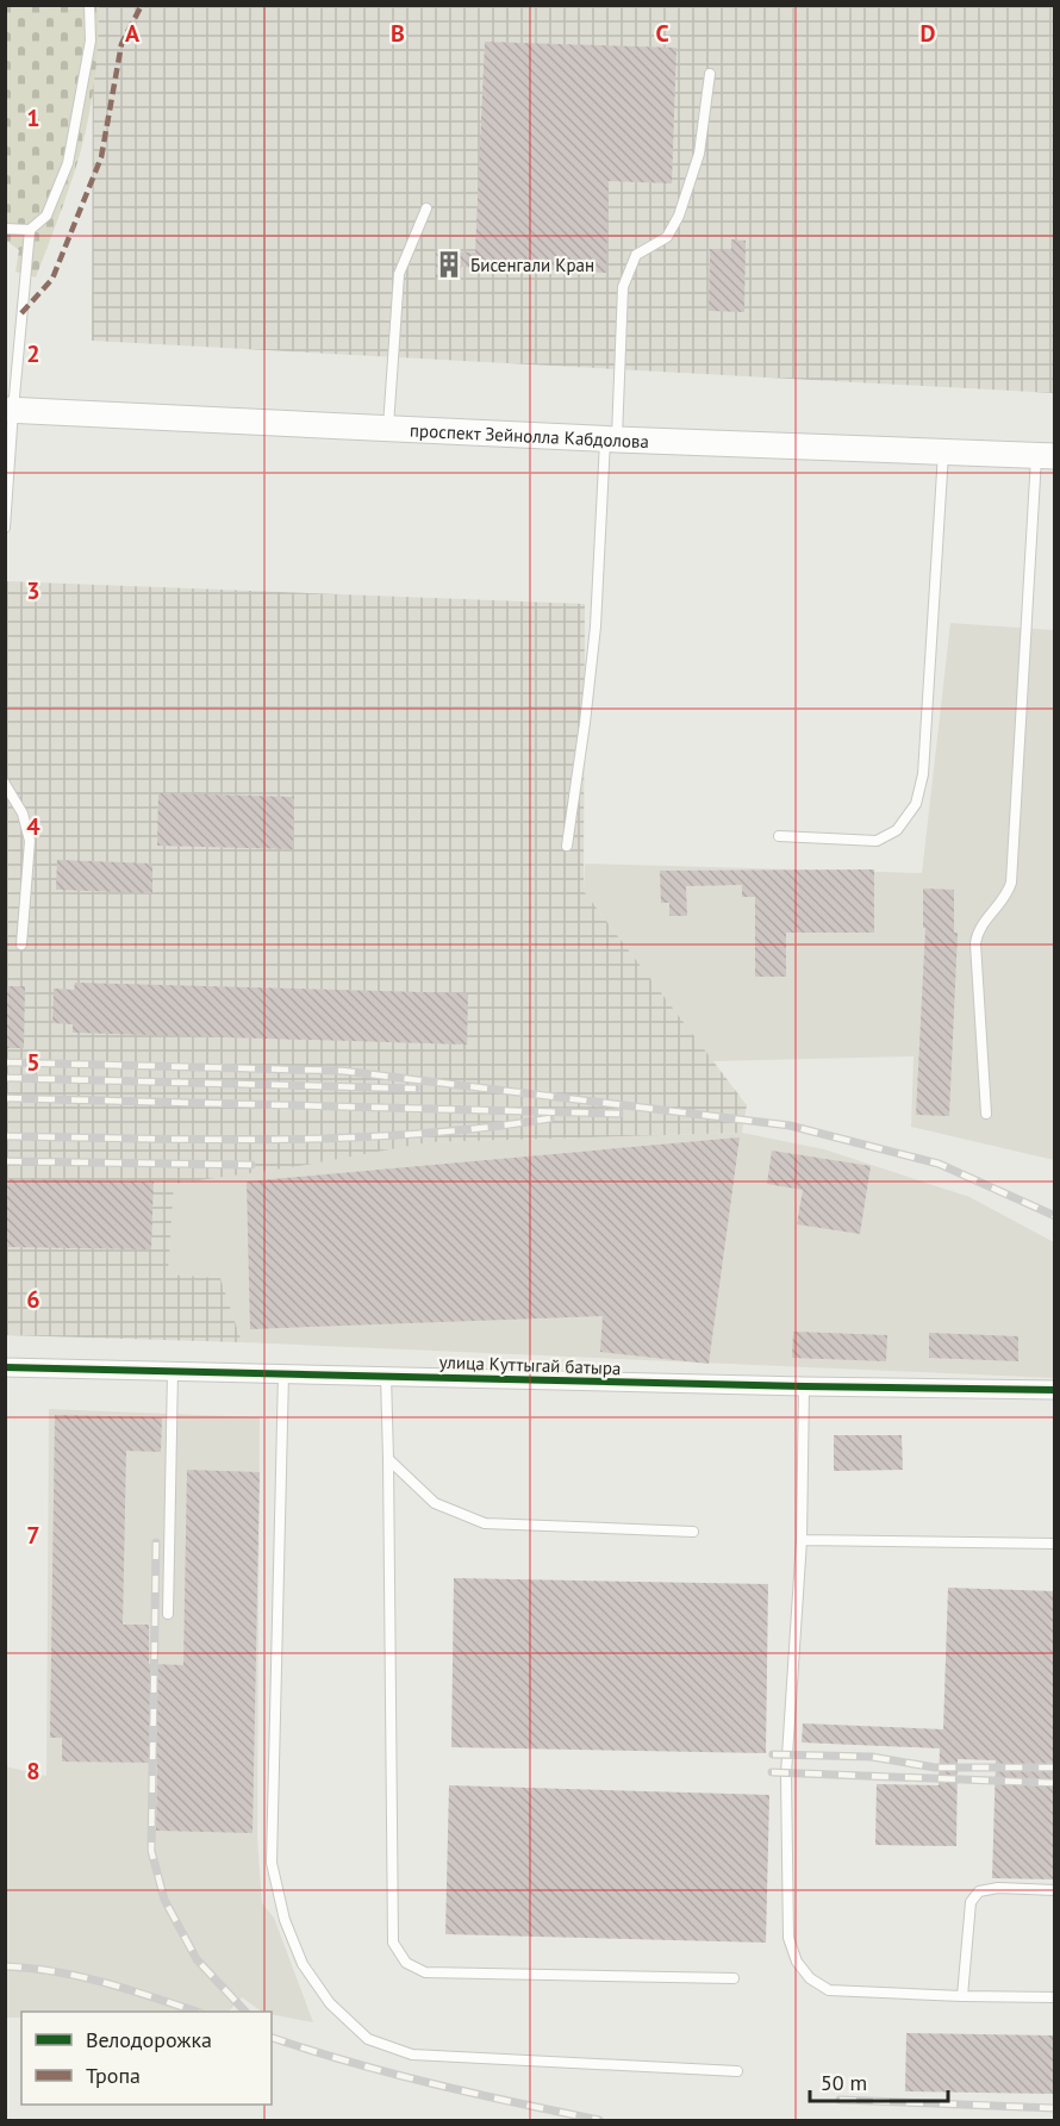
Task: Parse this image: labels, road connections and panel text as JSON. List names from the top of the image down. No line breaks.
{"streets":{"main road":["проспект Зейнолла Кабдолова"],"street":["улица Куттыгай батыра"]},"places":{"building":["Бисенгали Кран"]},"legend":["Велодорожка","Тропа"],"scale_bar":"50 m","grid":{"columns":["A","B","C","D"],"rows":["1","2","3","4","5","6","7","8"]}}
